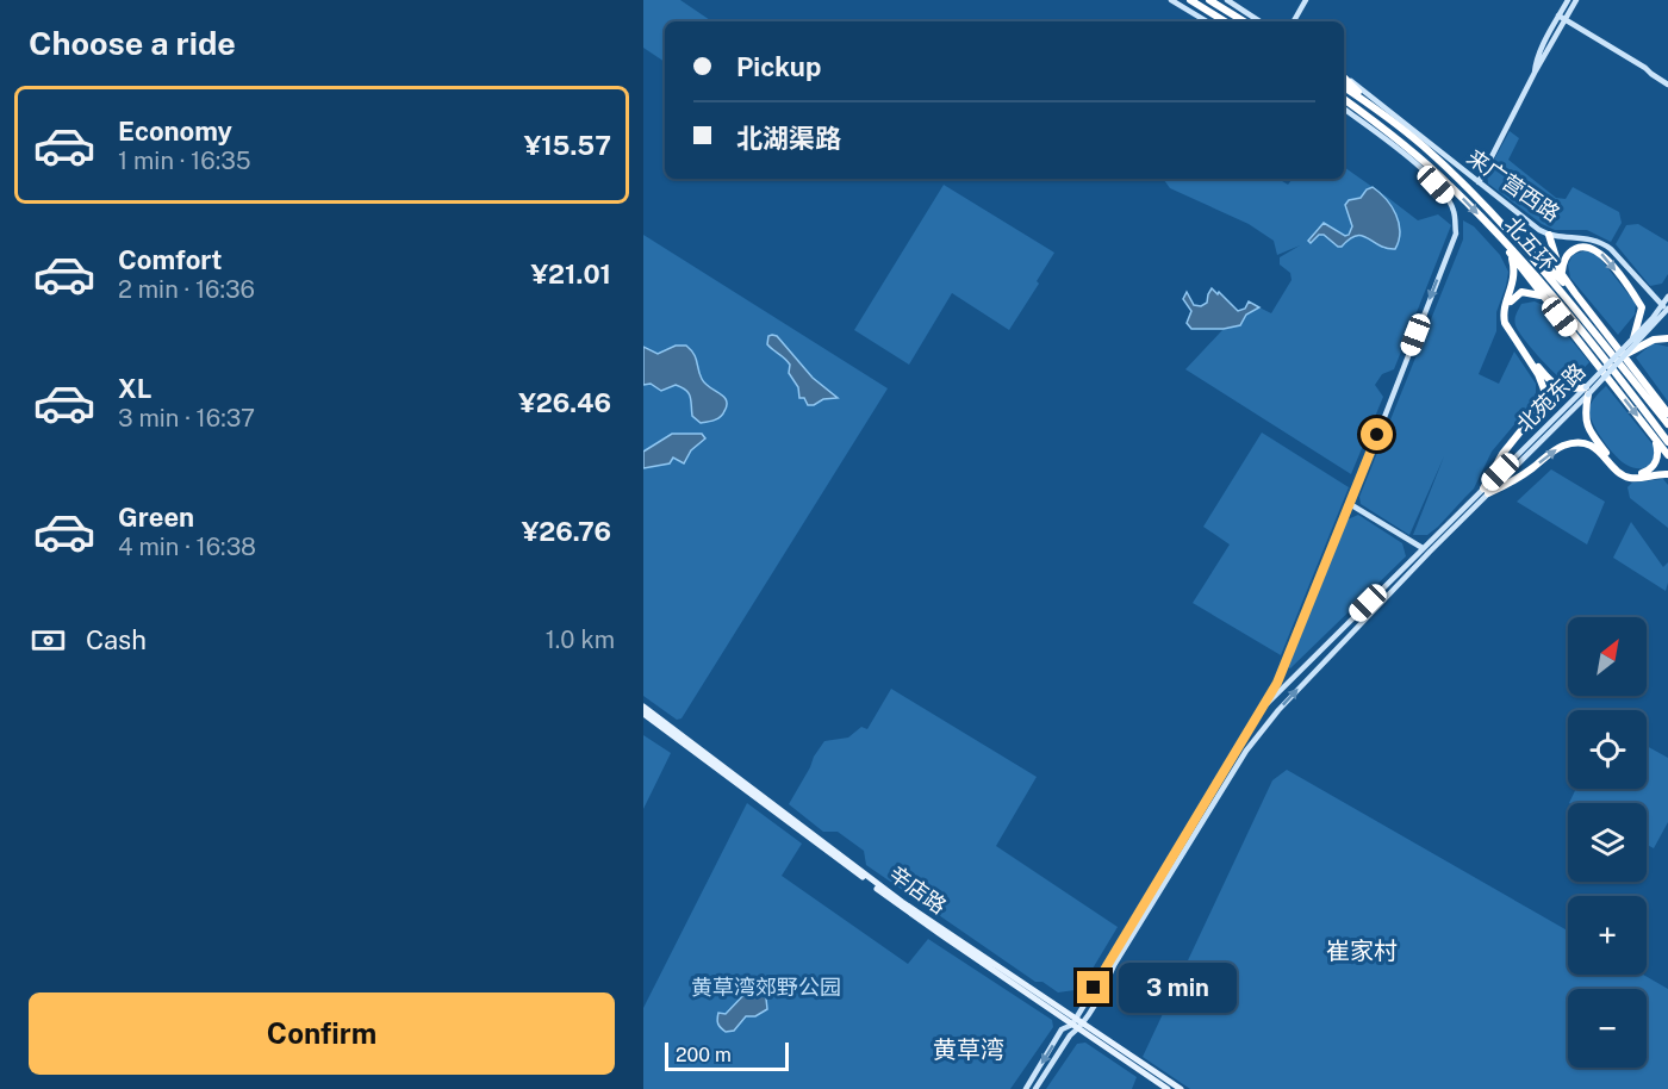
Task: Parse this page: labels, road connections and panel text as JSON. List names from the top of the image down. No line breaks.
{"streets":{"highway":["北五环"],"main road":["来广营西路","北苑东路","辛店路"]},"crossings":[["来广营西路","北苑东路"],["北苑东路","辛店路"]],"districts":["崔家村","黄草湾"],"parks":["黄草湾郊野公园"],"scale_bar":"200 m","north":"top right","page":{"heading":"Choose a ride","banner":["Pickup","北湖渠路"],"list":[{"name":"Economy","note":"1 min · 16:35","value":"¥15.57"},{"name":"Comfort","note":"2 min · 16:36","value":"¥21.01"},{"name":"XL","note":"3 min · 16:37","value":"¥26.46"},{"name":"Green","note":"4 min · 16:38","value":"¥26.76"}],"pay":["Cash","1.0 km"],"map_buttons":["+","−"],"bubble":"3 min","buttons":"Confirm","scale":"200 m"}}
